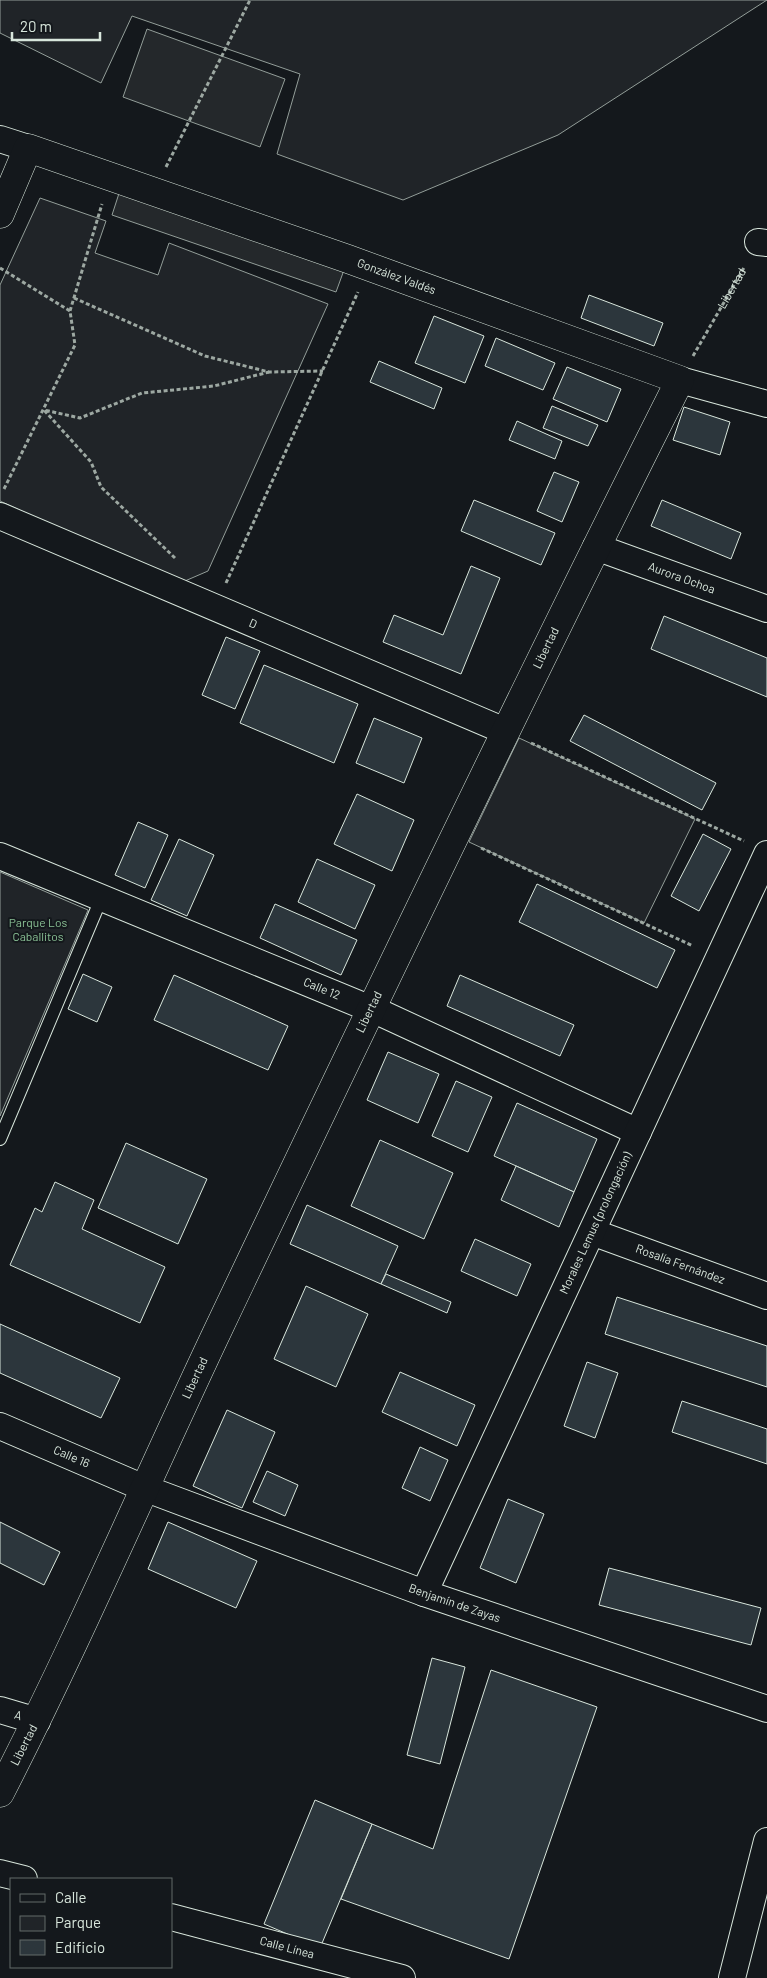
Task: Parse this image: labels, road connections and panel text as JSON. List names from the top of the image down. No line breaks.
{"streets":{"street":["González Valdés","Libertad","Aurora Ochoa","D","Calle 12","Morales Lemus (prolongación)","Rosalía Fernández","Calle 16","Benjamín de Zayas","A","Calle Línea"]},"crossings":[["González Valdés","Libertad"],["Libertad","Aurora Ochoa"],["Libertad","D"],["Libertad","Calle 12"],["Libertad","Calle 16"],["Libertad","Benjamín de Zayas"],["Libertad","A"],["Calle 12","Morales Lemus (prolongación)"],["Morales Lemus (prolongación)","Rosalía Fernández"],["Morales Lemus (prolongación)","Benjamín de Zayas"],["Calle 16","Benjamín de Zayas"]],"parks":["Parque Los Caballitos"],"legend":["Calle","Parque","Edificio"],"scale_bar":"20 m"}
